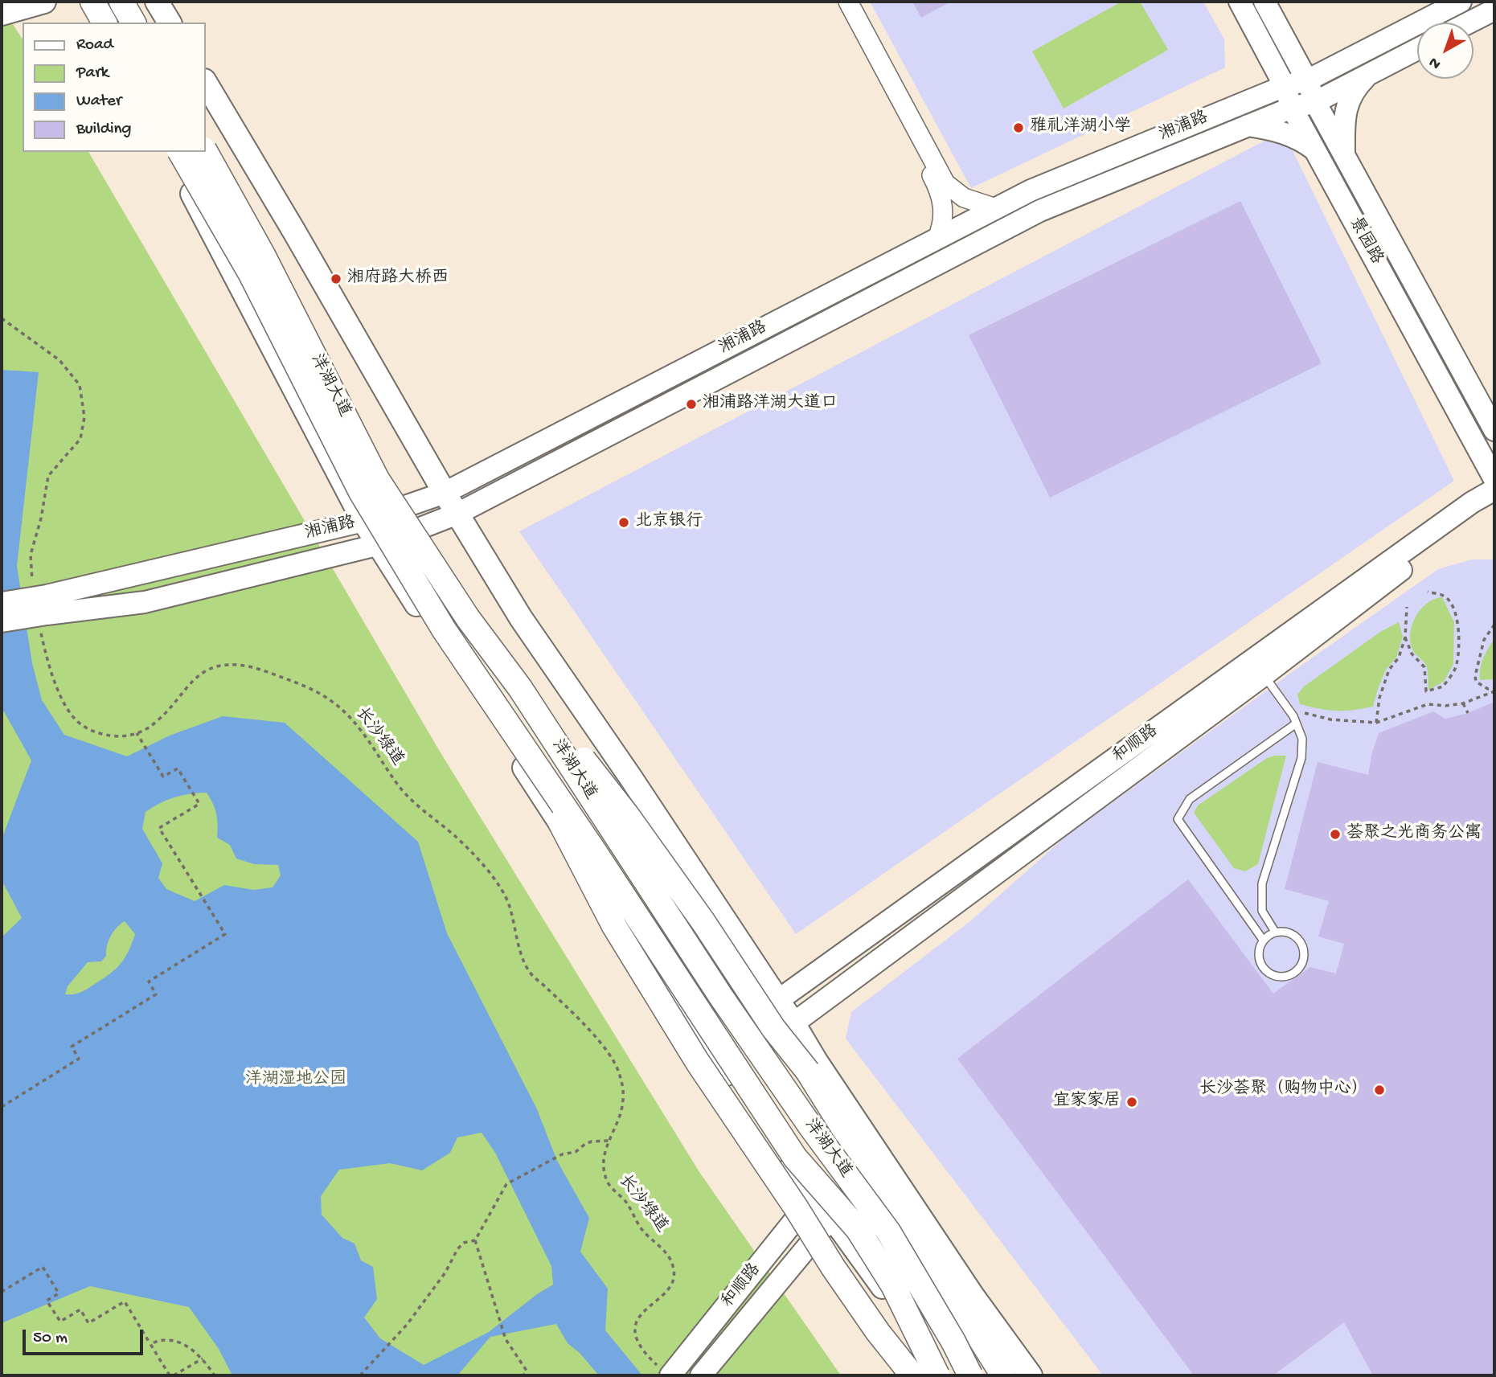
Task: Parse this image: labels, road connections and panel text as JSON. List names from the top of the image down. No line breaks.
{"streets":{"highway":["洋湖大道"],"main road":["湘浦路","景园路","和顺路"],"path":["长沙绿道"]},"crossings":[["湘浦路","景园路"],["湘浦路","长沙绿道"],["长沙绿道","和顺路"]],"parks":["洋湖湿地公园"],"places":["雅礼洋湖小学","湘府路大桥西","湘浦路洋湖大道口","北京银行","荟聚之光商务公寓","长沙荟聚（购物中心）","宜家家居"],"legend":["Road","Park","Water","Building"],"scale_bar":"50 m","north":"bottom left"}
